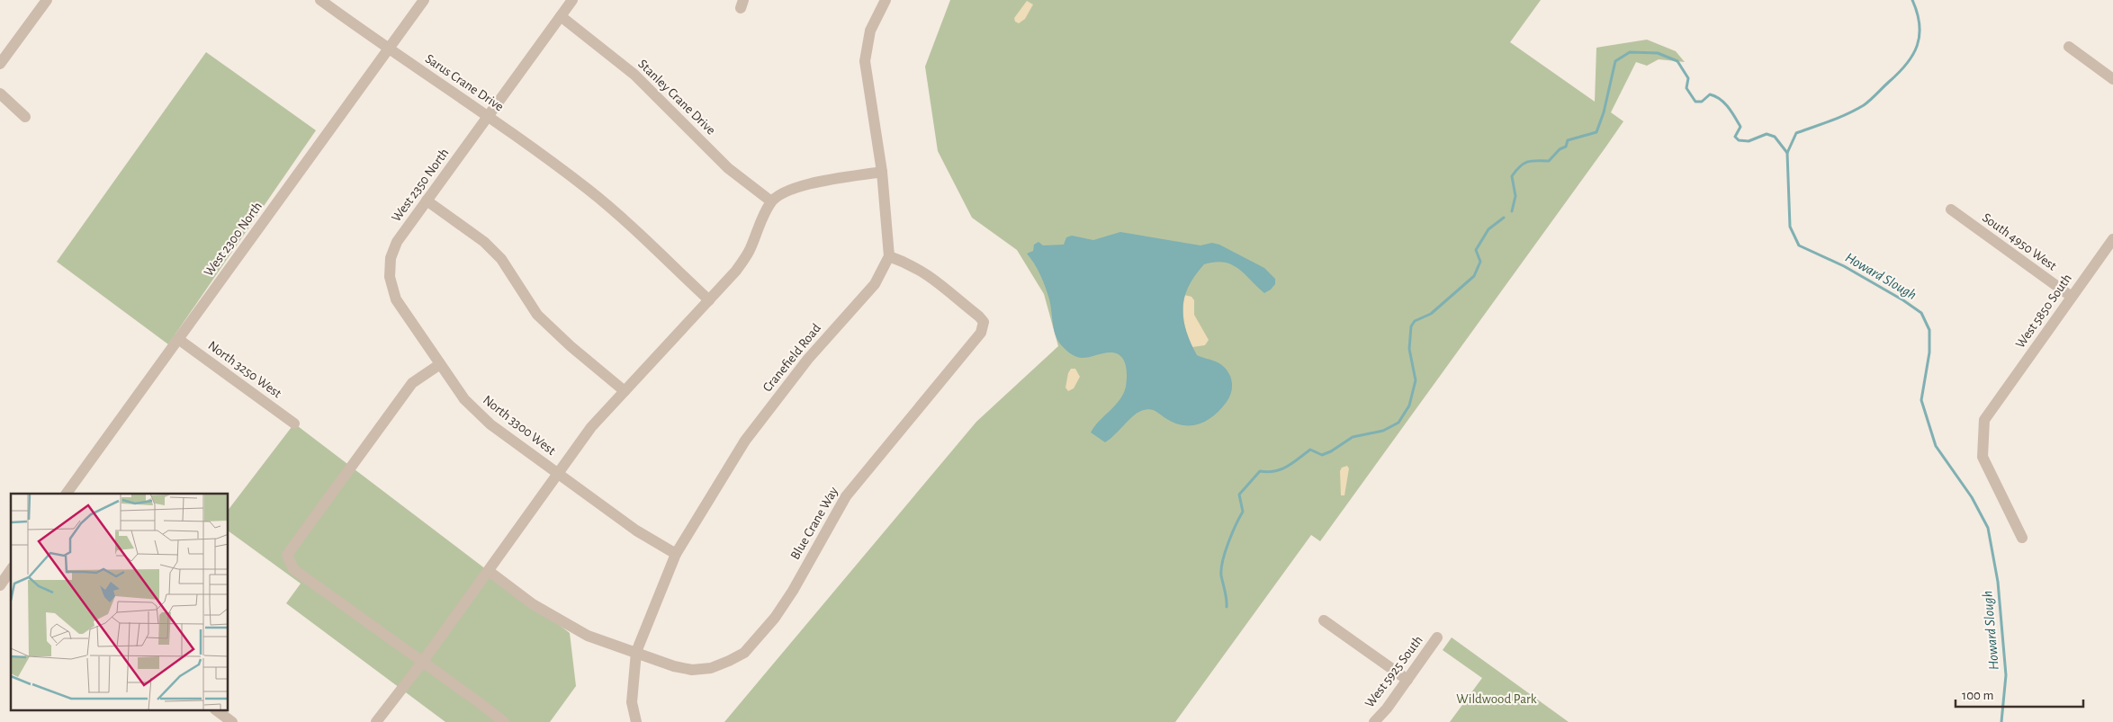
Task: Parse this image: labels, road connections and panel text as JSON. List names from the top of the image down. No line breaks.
{"streets":{"street":["Sarus Crane Drive","Stanley Crane Drive","West 2350 North","West 2300 North","South 4950 West","West 5850 South","Cranefield Road","North 3250 West","North 3300 West","Blue Crane Way","West 5925 South"]},"crossings":[["Sarus Crane Drive","West 2350 North"],["Sarus Crane Drive","West 2300 North"],["Stanley Crane Drive","West 2350 North"],["West 2350 North","North 3300 West"],["West 2300 North","North 3250 West"],["South 4950 West","West 5850 South"],["Cranefield Road","North 3300 West"],["Cranefield Road","Blue Crane Way"]],"water":["Howard Slough"],"parks":["Wildwood Park"],"scale_bar":"100 m"}
